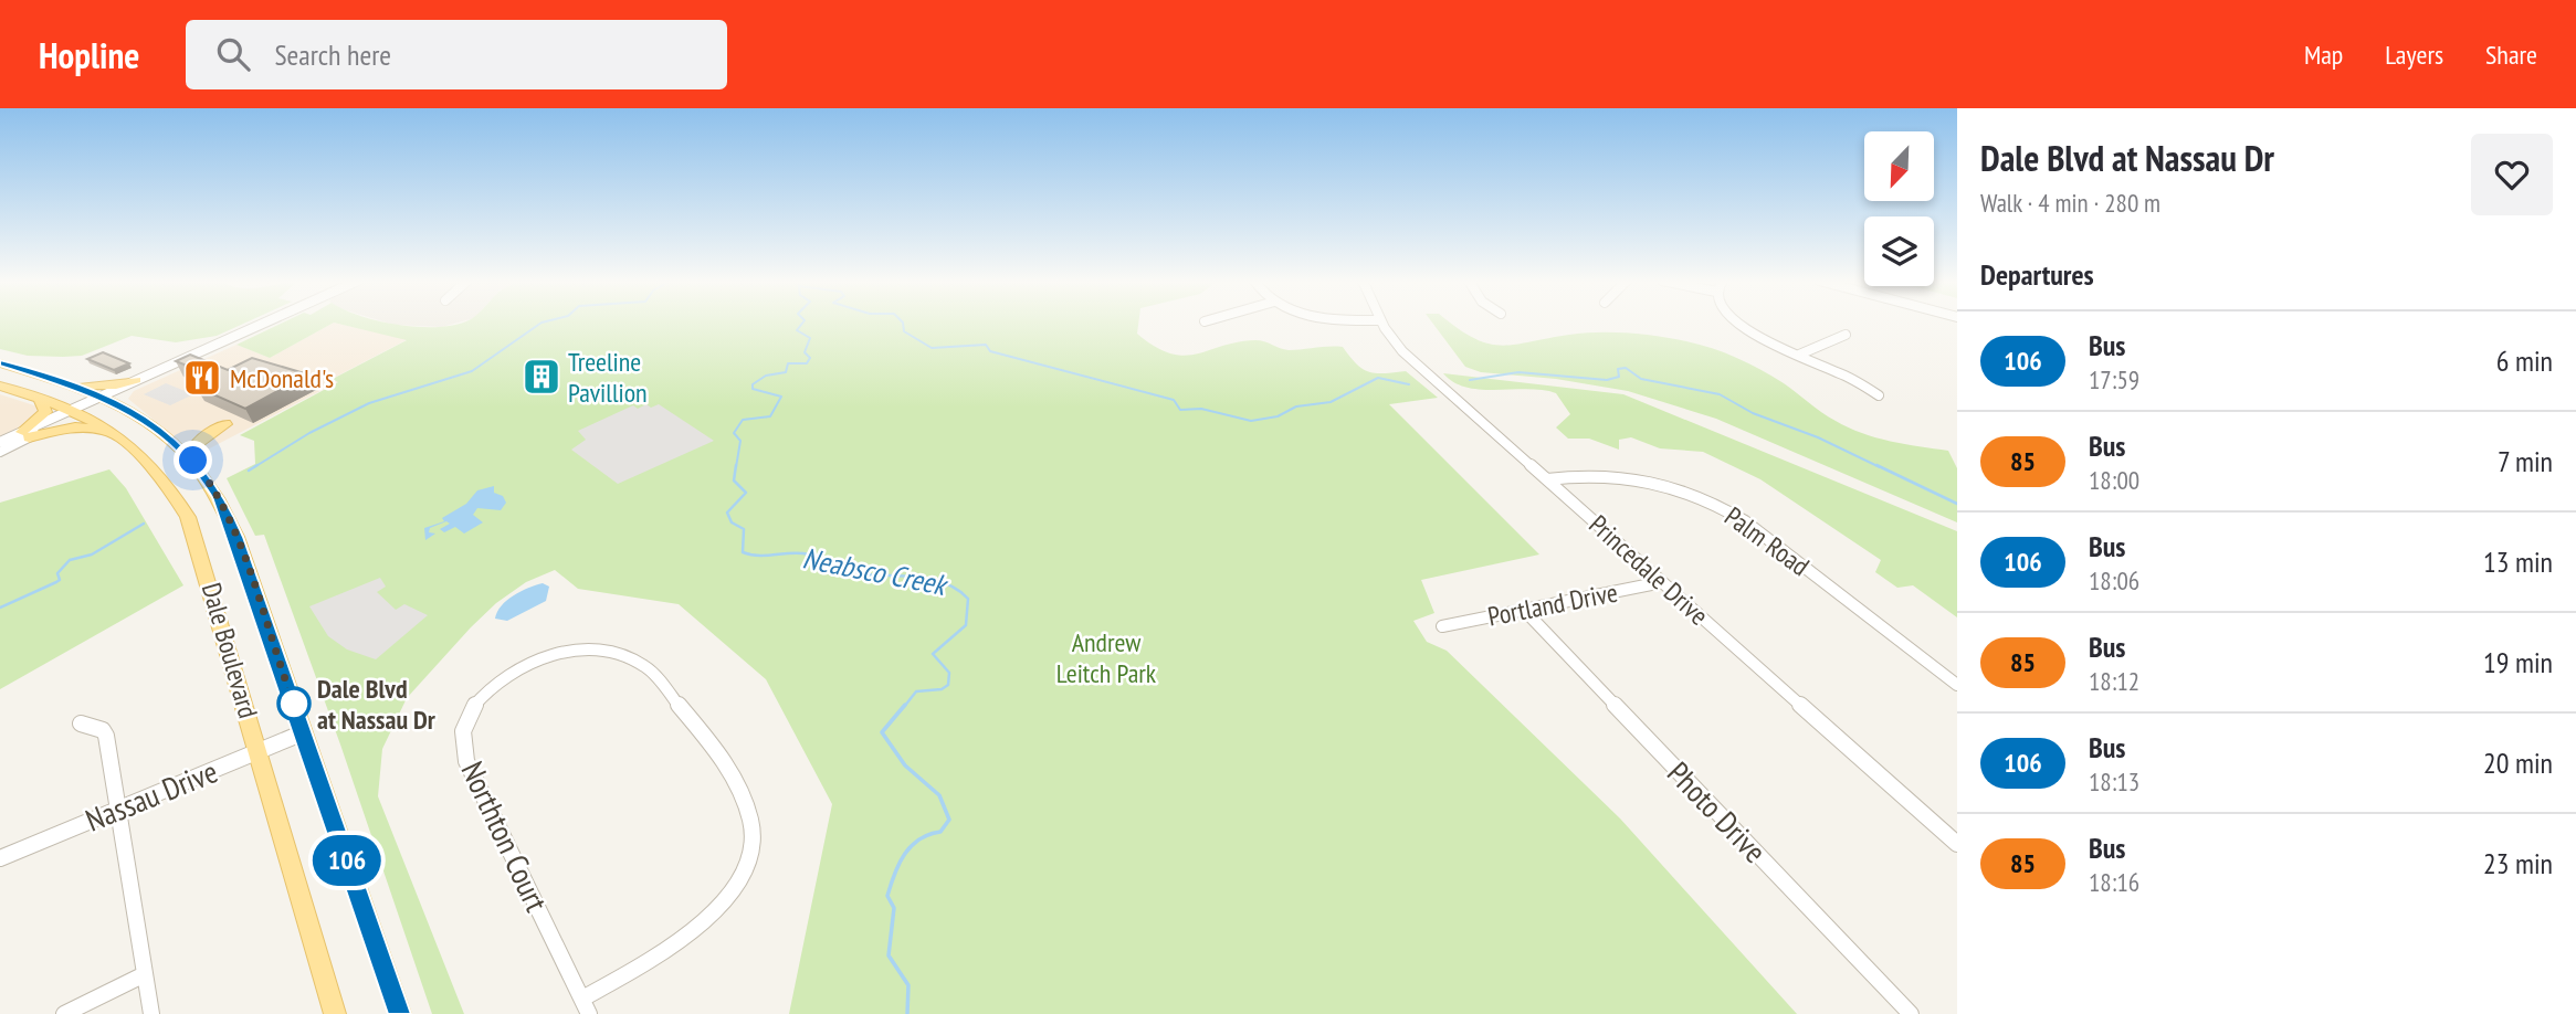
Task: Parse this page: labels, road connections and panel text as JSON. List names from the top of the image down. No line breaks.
{"streets":{"main road":["Dale Boulevard"],"street":["Palm Road","Princedale Drive","Portland Drive","Nassau Drive","Photo Drive","Northton Court"]},"crossings":[["Palm Road","Princedale Drive"],["Princedale Drive","Portland Drive"],["Portland Drive","Photo Drive"],["Dale Boulevard","Nassau Drive"]],"water":["Neabsco Creek"],"parks":["Andrew Leitch Park"],"places":{"building":["Treeline Pavillion"],"restaurant":["McDonald's"],"other":["Dale Blvd at Nassau Dr"]},"lines":["bus line 106"],"north":"bottom left","page":{"header":"Hopline","search":"Search here","nav":["Map","Layers","Share"],"on_map":"106","heading":[["Dale Blvd at Nassau Dr","Walk · 4 min · 280 m"],"Departures"],"list":[{"mark":"106","name":"Bus","note":"17:59","value":"6 min"},{"mark":"85","name":"Bus","note":"18:00","value":"7 min"},{"mark":"106","name":"Bus","note":"18:06","value":"13 min"},{"mark":"85","name":"Bus","note":"18:12","value":"19 min"},{"mark":"106","name":"Bus","note":"18:13","value":"20 min"},{"mark":"85","name":"Bus","note":"18:16","value":"23 min"}]}}
